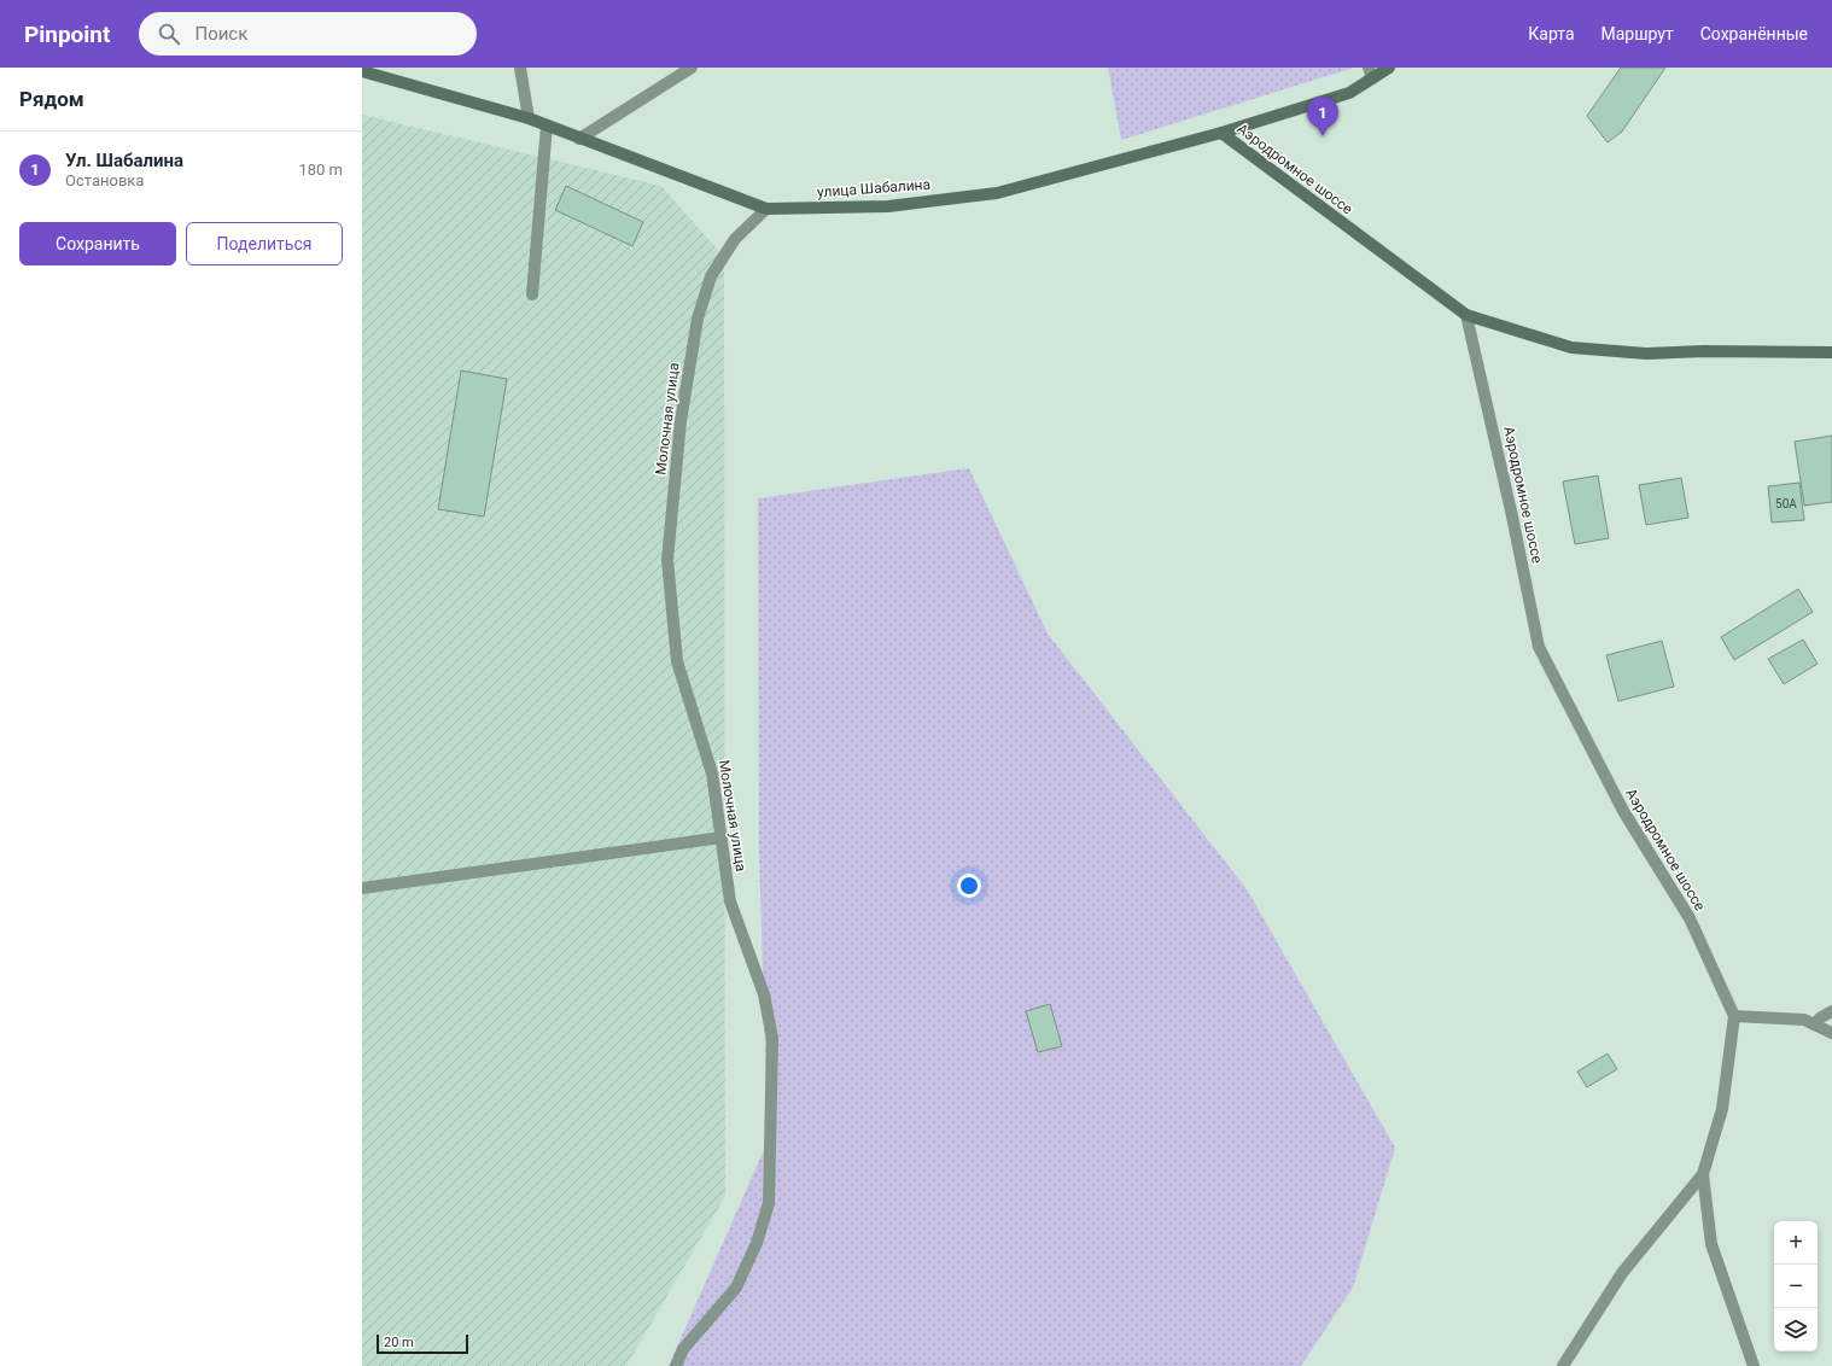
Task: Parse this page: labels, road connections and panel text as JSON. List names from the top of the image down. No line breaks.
{"streets":{"main road":["Аэродромное шоссе","улица Шабалина"],"street":["Молочная улица"]},"crossings":[["Аэродромное шоссе","улица Шабалина"],["улица Шабалина","Молочная улица"]],"house_numbers":["50А"],"scale_bar":"20 m","page":{"header":"Pinpoint","search":"Поиск","nav":["Карта","Маршрут","Сохранённые"],"heading":"Рядом","pins":"1","list":[{"mark":"1","name":"Ул. Шабалина","note":"Остановка","value":"180 m"}],"buttons":["Сохранить","Поделиться"],"map_buttons":["+","−"],"scale":"20 m"}}
